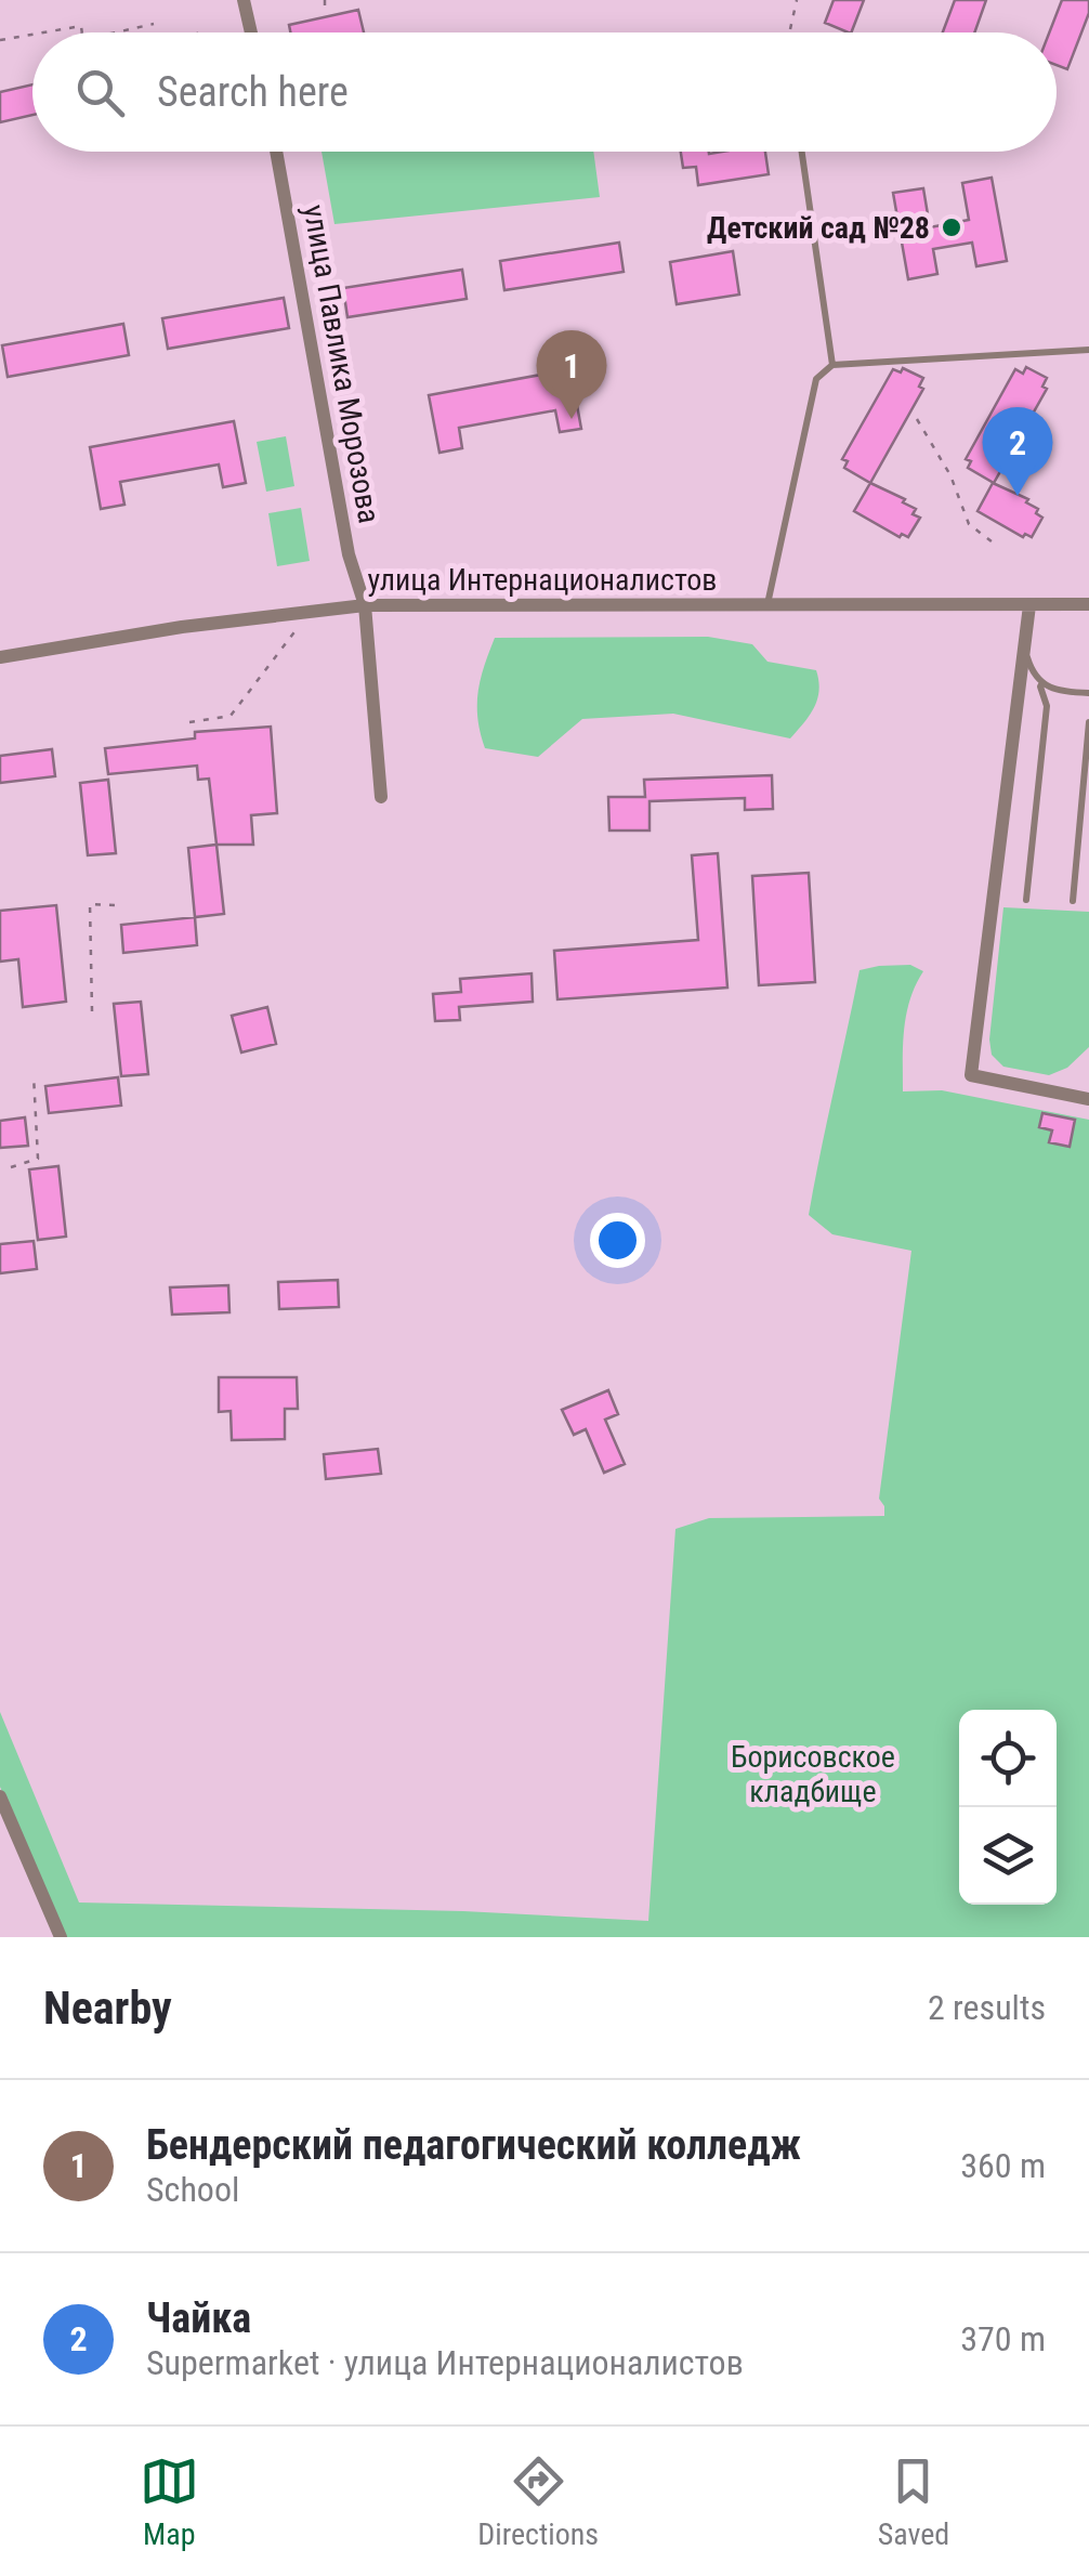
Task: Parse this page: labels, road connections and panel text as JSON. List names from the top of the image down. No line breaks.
{"streets":{"street":["улица Павлика Морозова","улица Интернационалистов"]},"crossings":[["улица Павлика Морозова","улица Интернационалистов"]],"parks":["Борисовское кладбище"],"places":["Детский сад №28"],"page":{"search":"Search here","pins":["1","2"],"heading":["Nearby","2 results"],"list":[{"mark":"1","name":"Бендерский педагогический колледж","note":"School","value":"360 m"},{"mark":"2","name":"Чайка","note":"Supermarket · улица Интернационалистов","value":"370 m"}],"nav":["Map","Directions","Saved"]}}
